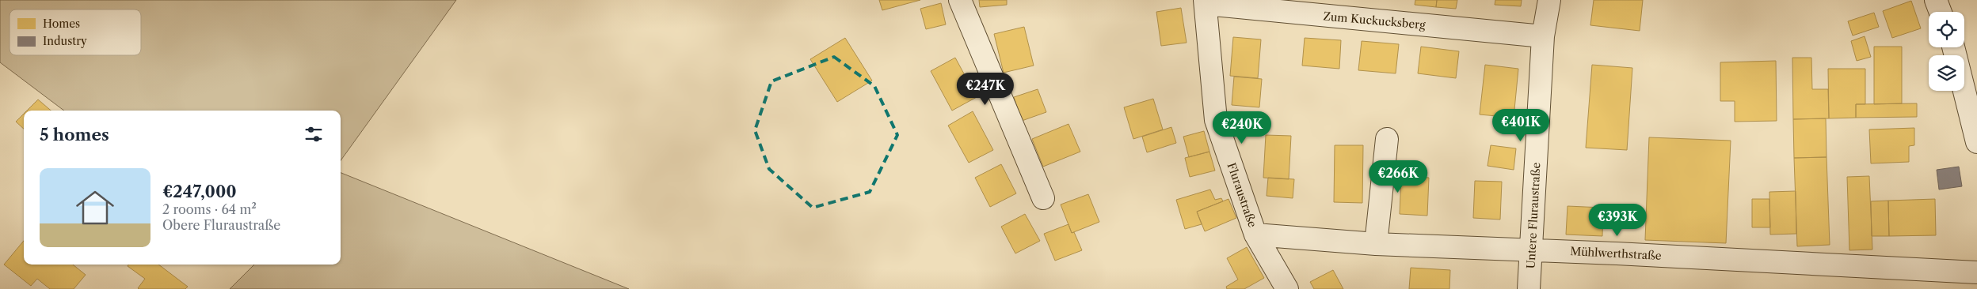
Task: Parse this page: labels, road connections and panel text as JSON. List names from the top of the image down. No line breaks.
{"streets":{"street":["Zum Kuckucksberg","Fluraustraße","Untere Fluraustraße","Mühlwerthstraße"]},"crossings":[["Zum Kuckucksberg","Fluraustraße"],["Zum Kuckucksberg","Untere Fluraustraße"],["Fluraustraße","Mühlwerthstraße"],["Untere Fluraustraße","Mühlwerthstraße"]],"legend":["Homes","Industry"],"page":{"price":["€247K","€401K","€240K","€266K","€393K"],"heading":"5 homes","list":[{"name":"€247,000","note":"2 rooms · 64 m² · Obere Fluraustraße"}]}}
